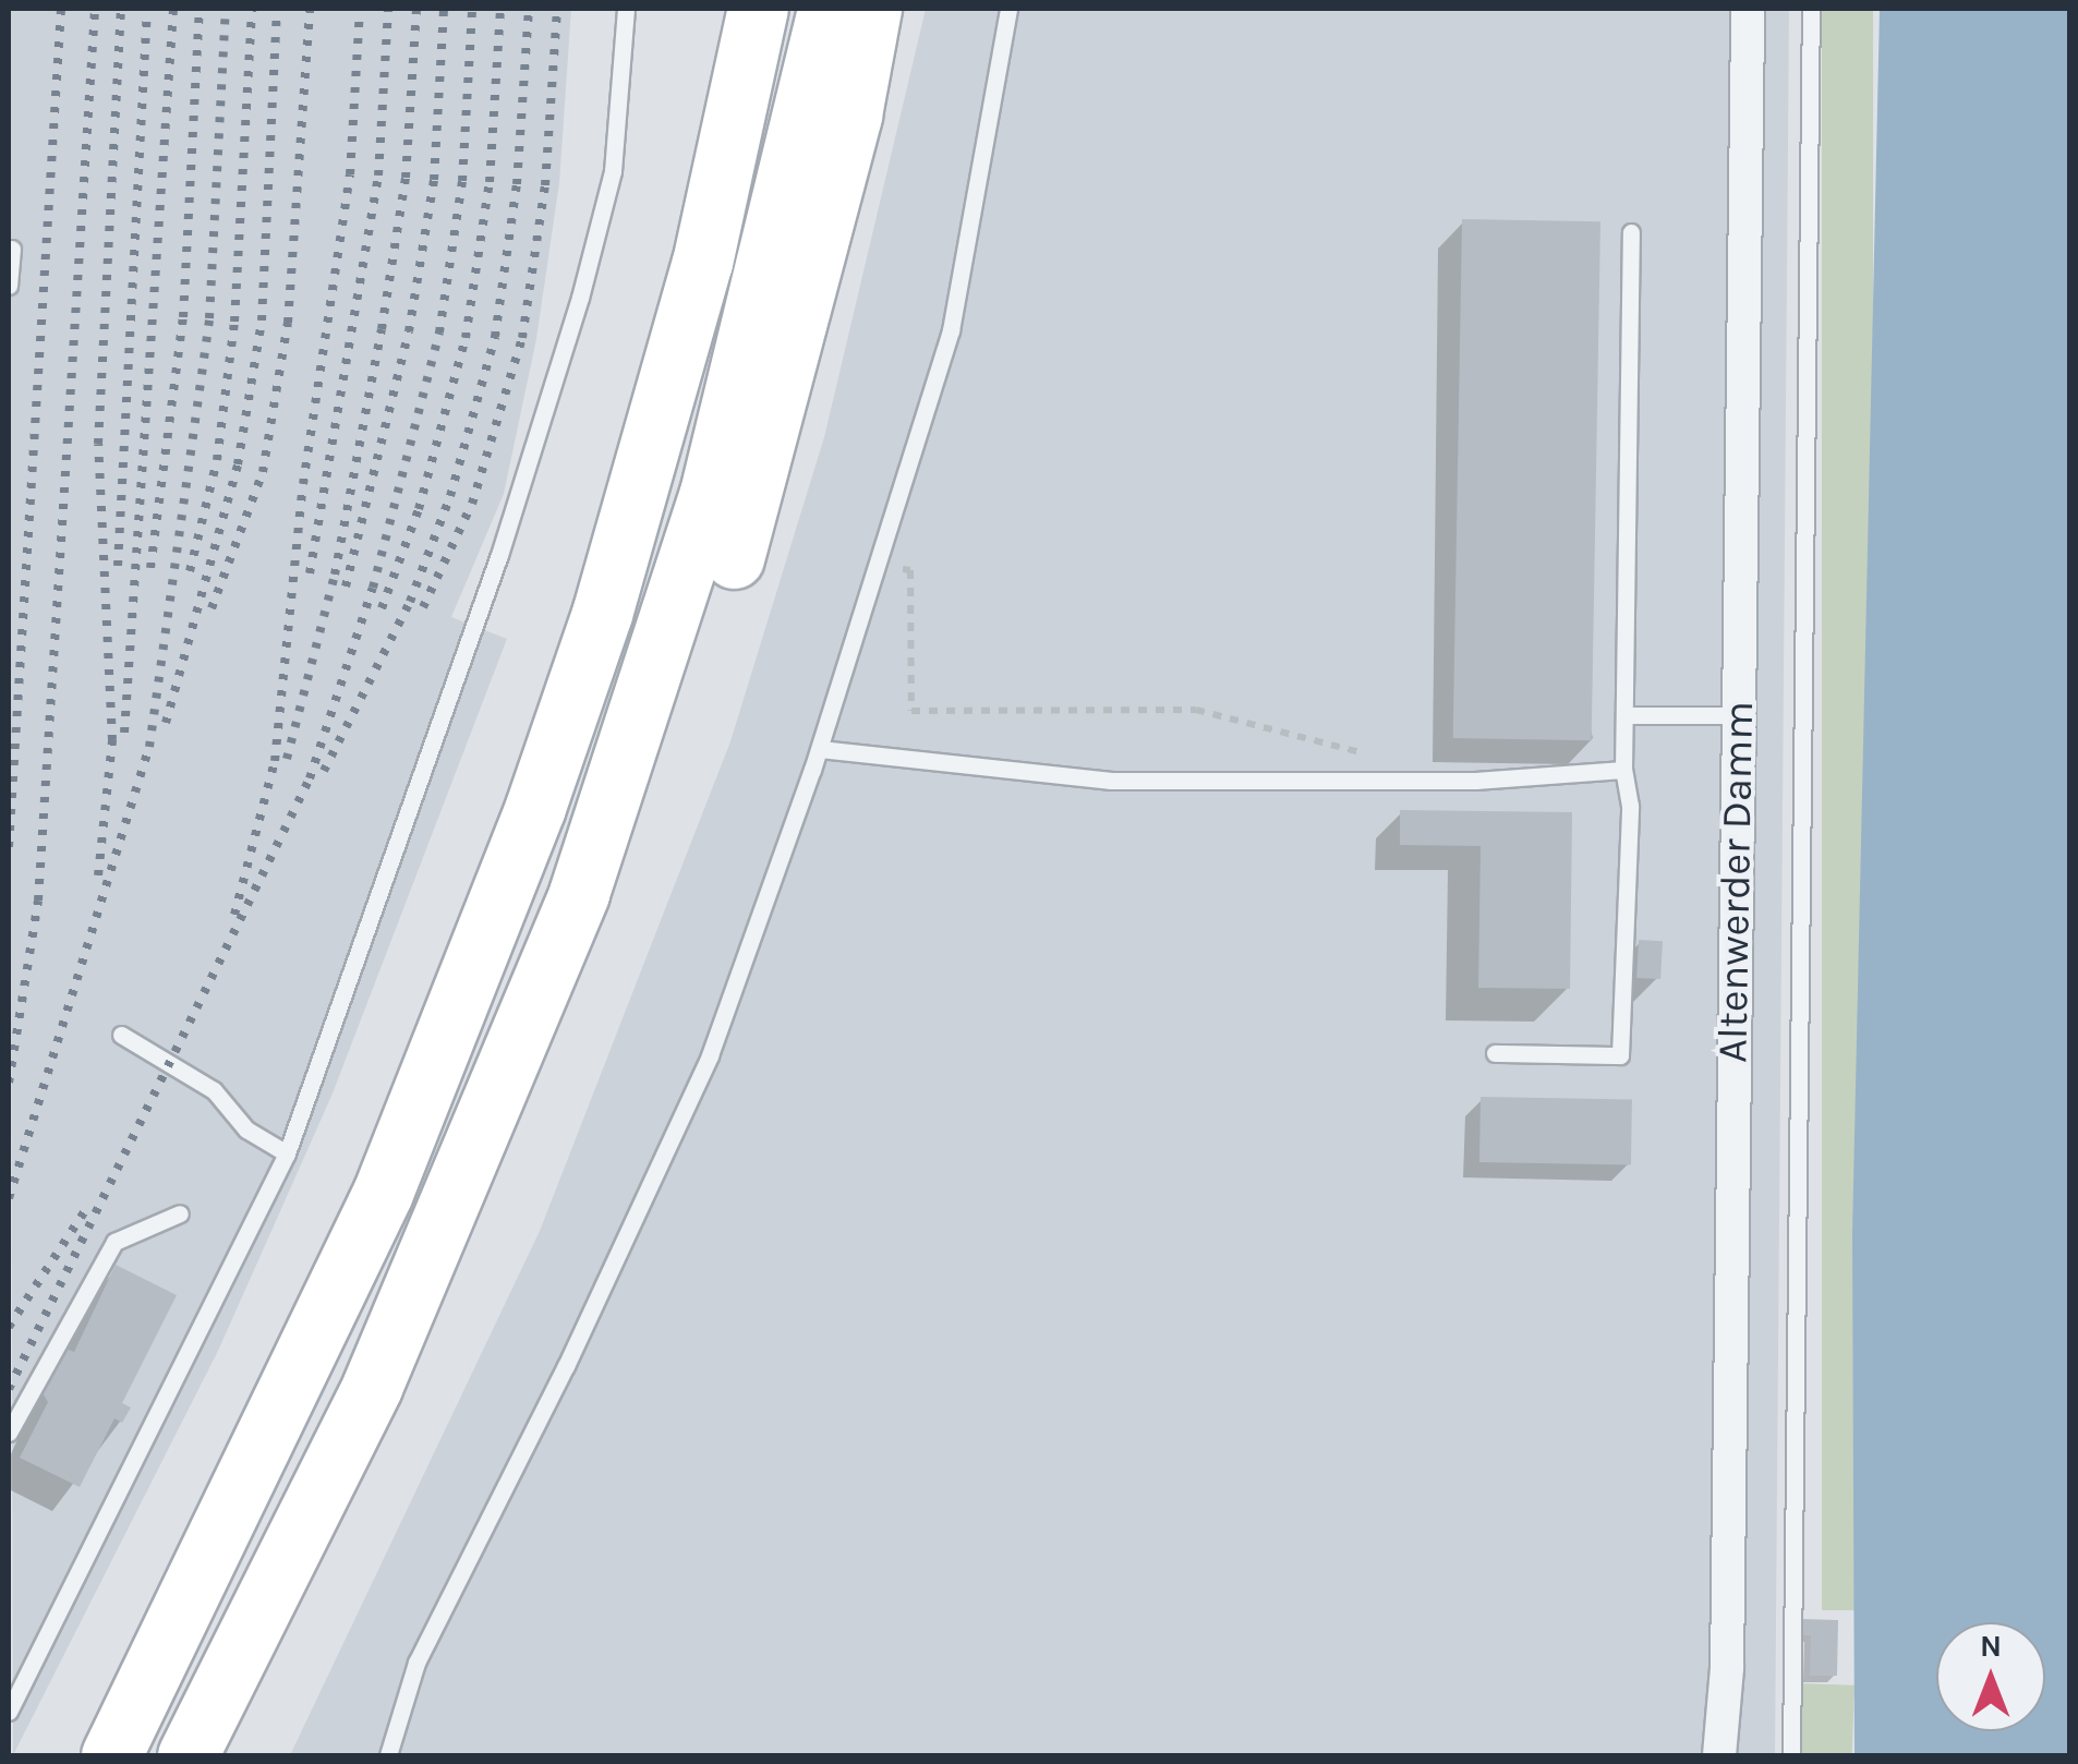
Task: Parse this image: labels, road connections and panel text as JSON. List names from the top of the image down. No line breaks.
{"streets":{"street":["Altenwerder Damm"]},"north":"top"}
